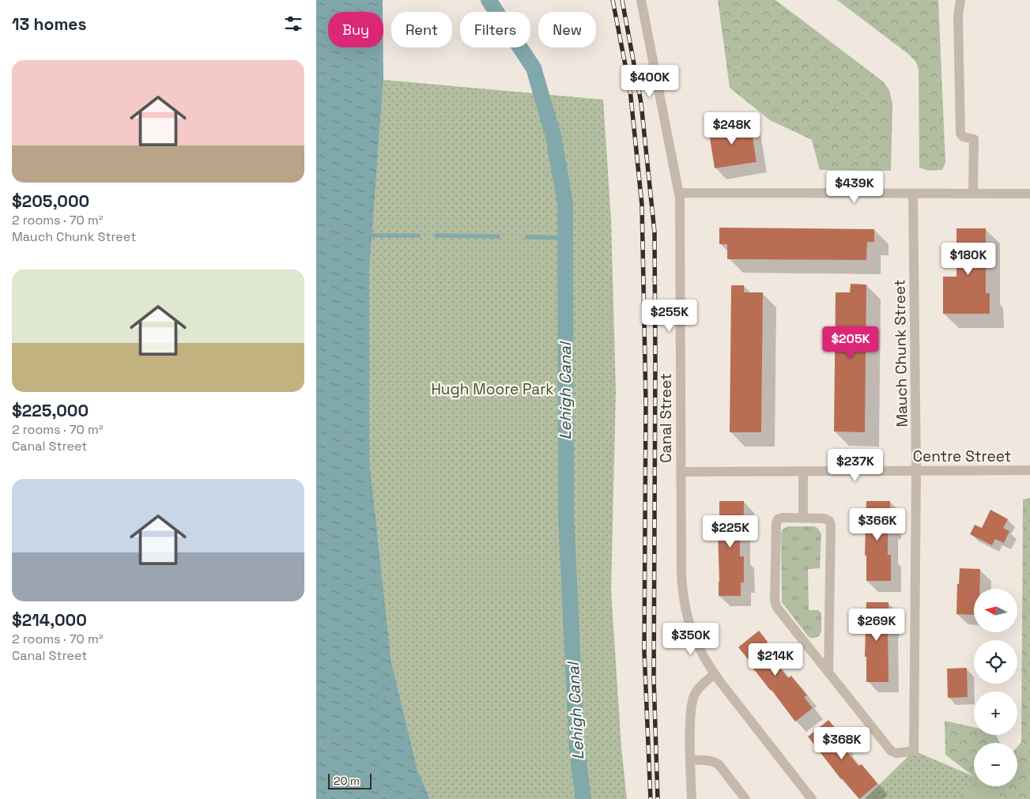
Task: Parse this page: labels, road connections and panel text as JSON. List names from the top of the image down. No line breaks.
{"streets":{"street":["Mauch Chunk Street","Canal Street","Centre Street"]},"crossings":[["Mauch Chunk Street","Centre Street"],["Canal Street","Centre Street"]],"water":["Lehigh Canal"],"parks":["Hugh Moore Park"],"scale_bar":"20 m","north":"left","page":{"heading":"13 homes","chip":["Buy","Rent","Filters","New"],"list":[{"name":"$205,000","note":"2 rooms · 70 m² · Mauch Chunk Street"},{"name":"$225,000","note":"2 rooms · 70 m² · Canal Street"},{"name":"$214,000","note":"2 rooms · 70 m² · Canal Street"}],"price":["$400K","$248K","$439K","$180K","$255K","$205K","$237K","$366K","$225K","$269K","$350K","$214K","$368K"],"map_buttons":["+","−"],"scale":"20 m"}}
